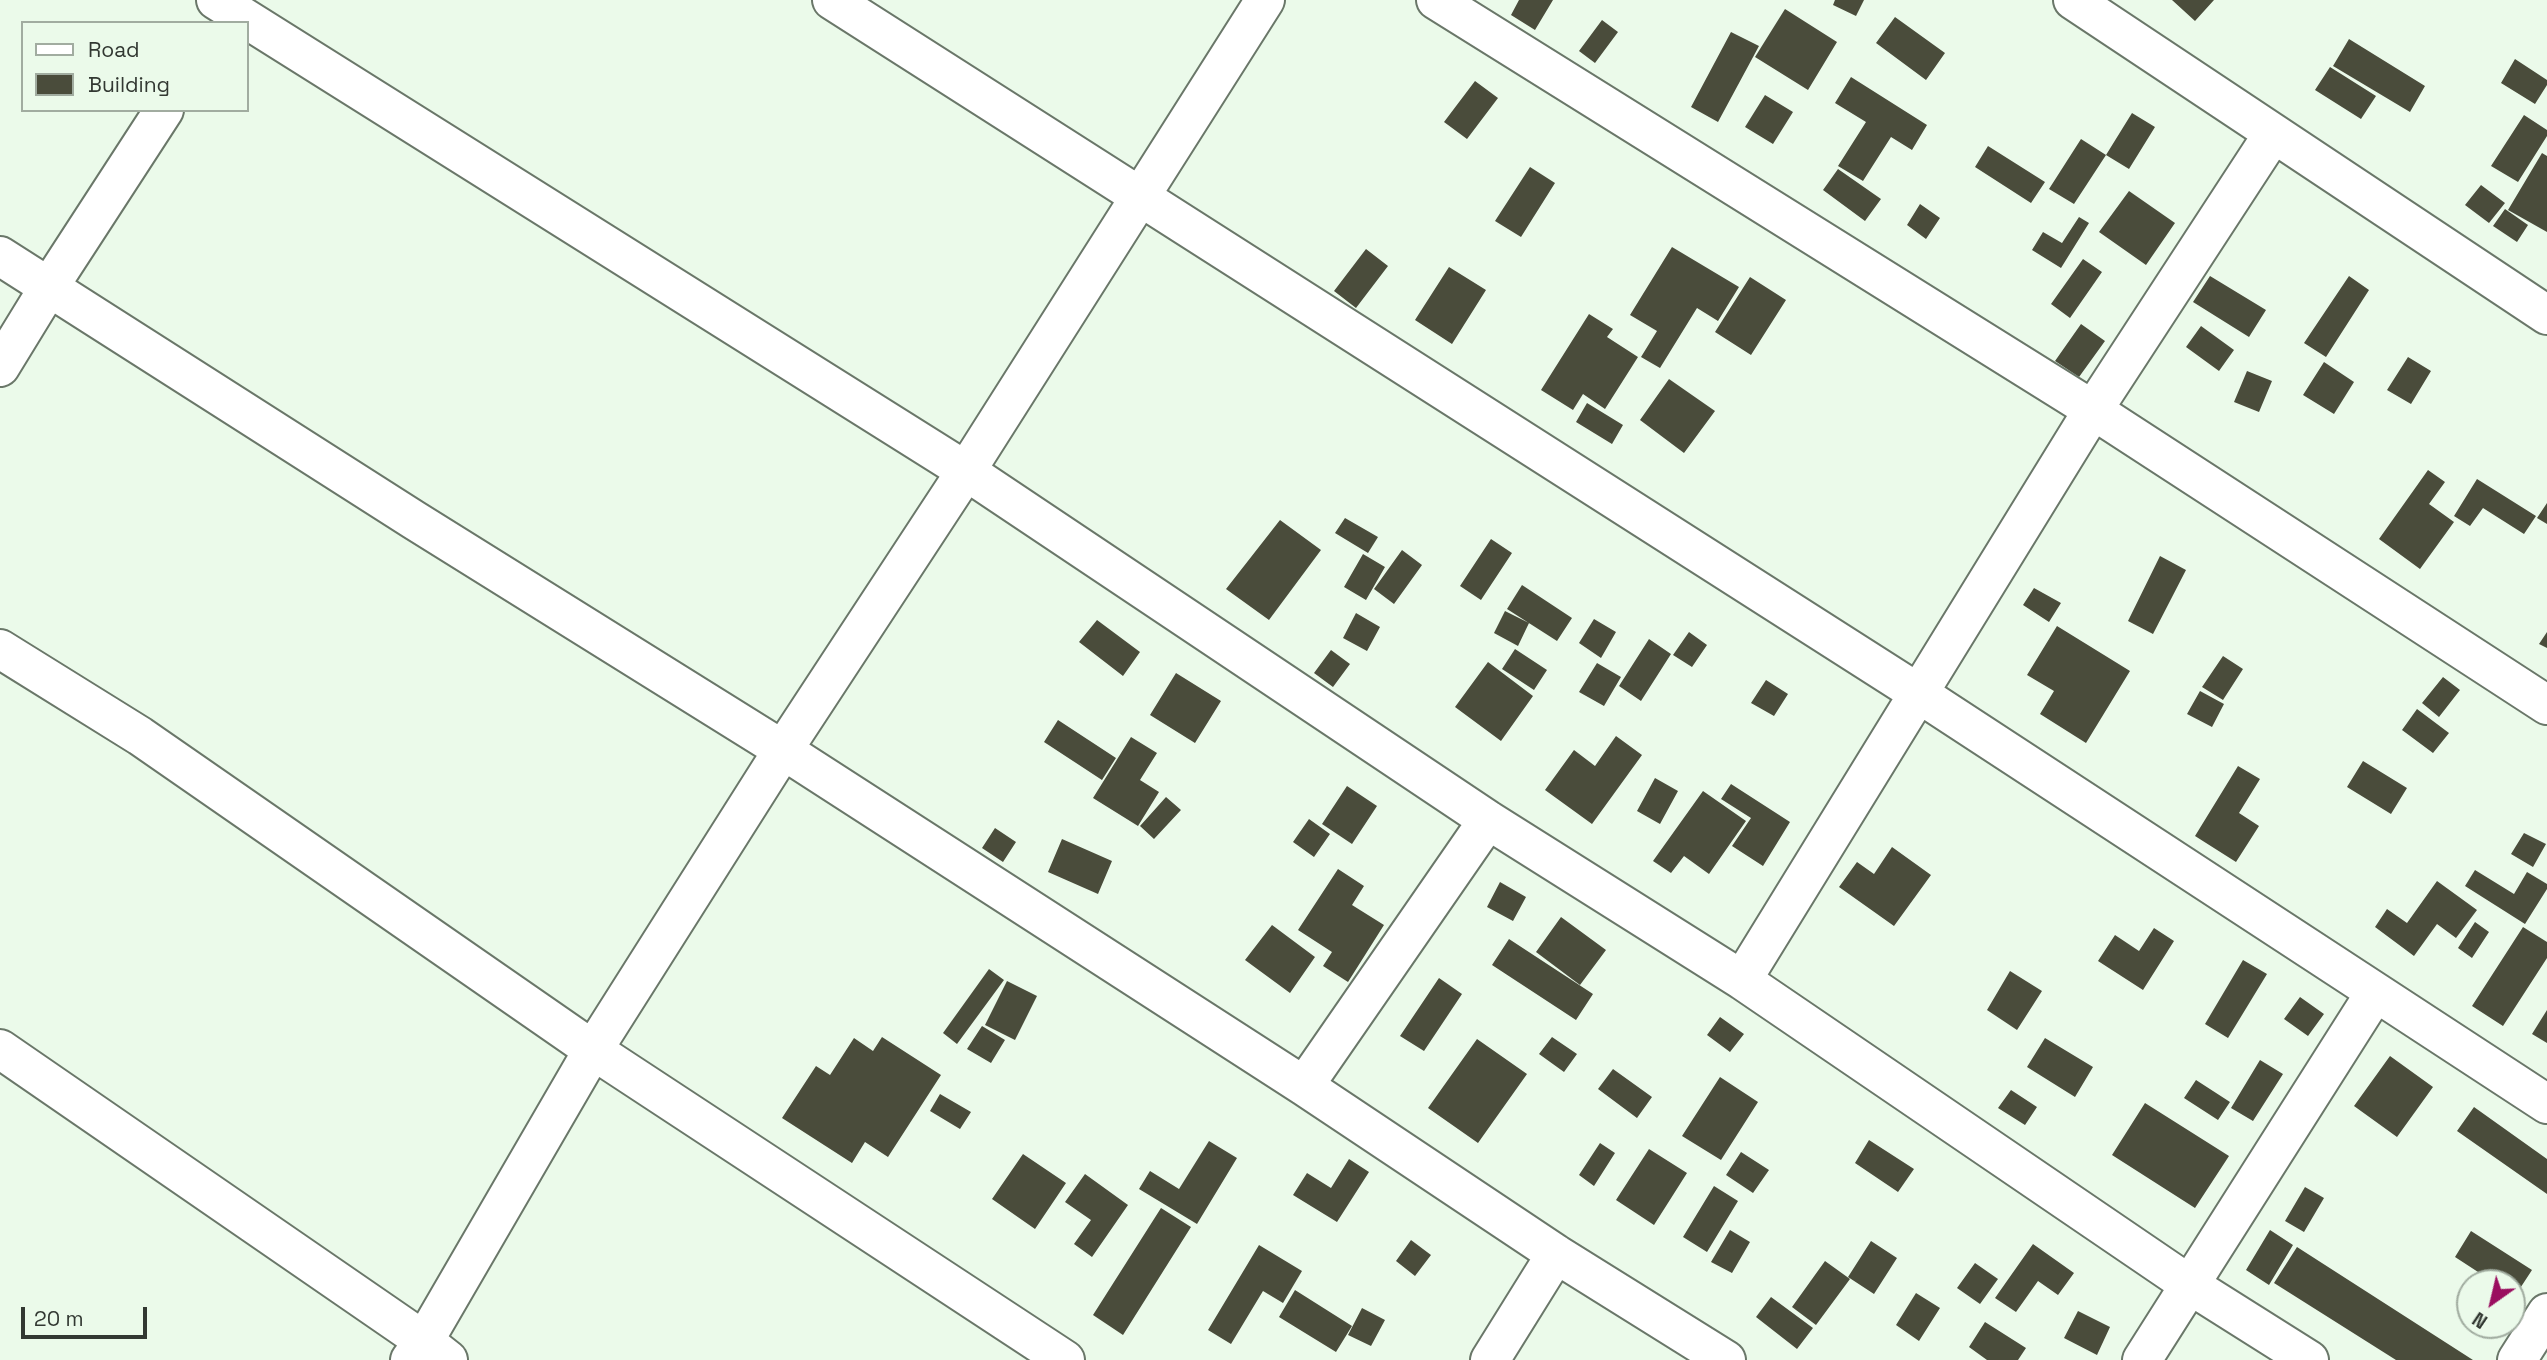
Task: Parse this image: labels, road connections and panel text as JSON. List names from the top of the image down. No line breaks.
{"legend":["Road","Building"],"scale_bar":"20 m","north":"bottom left"}
